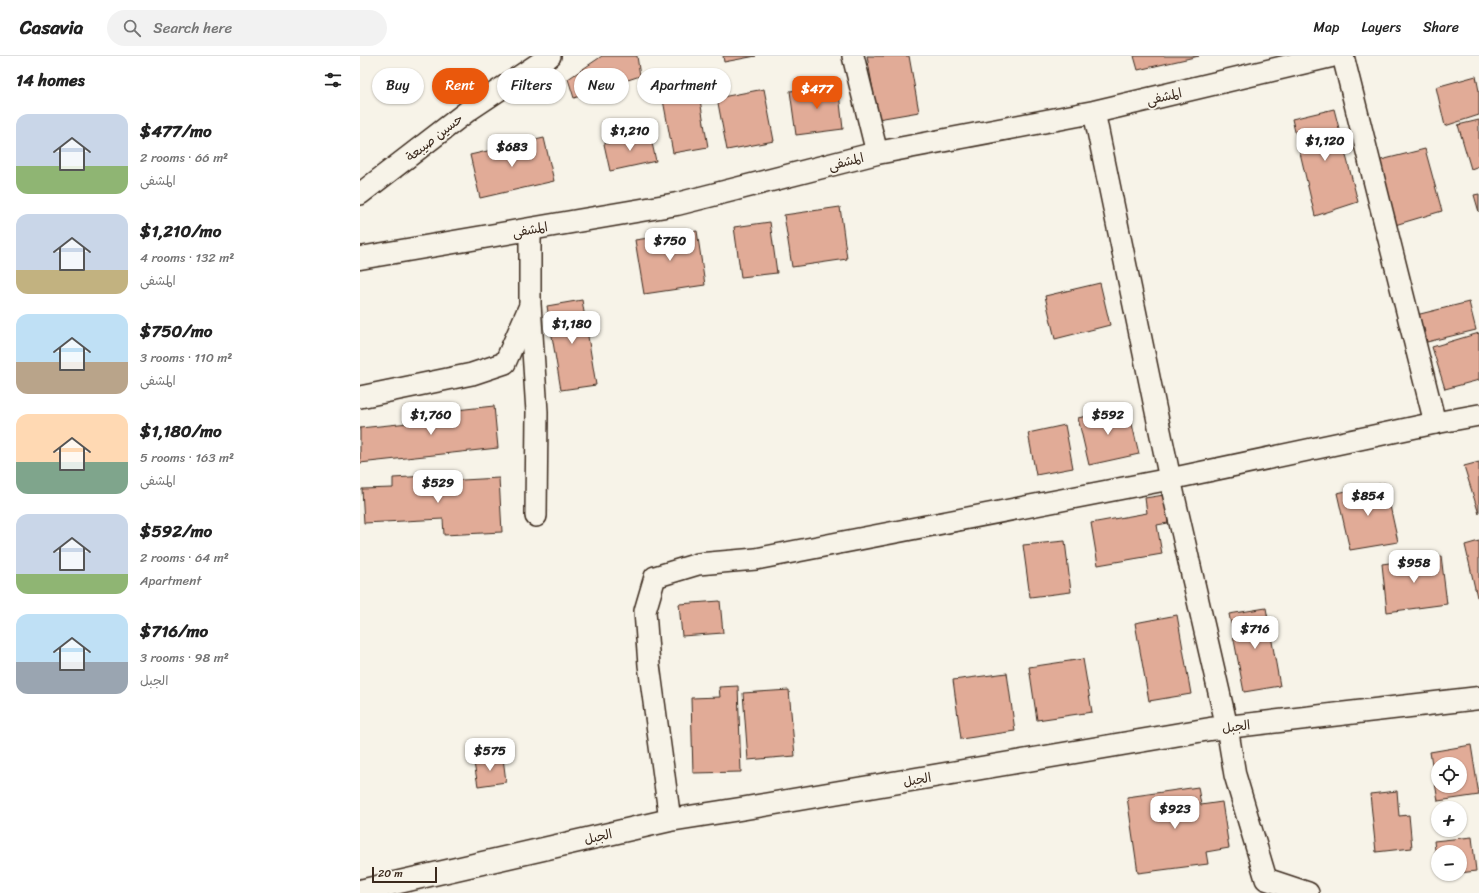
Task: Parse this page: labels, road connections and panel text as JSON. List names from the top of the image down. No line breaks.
{"streets":{"street":["المشفى","حسين صيبعة","الجبل"]},"scale_bar":"20 m","page":{"header":"Casavia","search":"Search here","nav":["Map","Layers","Share"],"heading":"14 homes","chip":["Buy","Rent","Filters","New","Apartment"],"price":["$477","$1,210","$1,120","$683","$750","$1,180","$1,760","$592","$529","$854","$958","$716","$575","$923"],"list":[{"name":"$477/mo","note":"2 rooms · 66 m² · المشفى"},{"name":"$1,210/mo","note":"4 rooms · 132 m² · المشفى"},{"name":"$750/mo","note":"3 rooms · 110 m² · المشفى"},{"name":"$1,180/mo","note":"5 rooms · 163 m² · المشفى"},{"name":"$592/mo","note":"2 rooms · 64 m² · Apartment"},{"name":"$716/mo","note":"3 rooms · 98 m² · الجبل"}],"map_buttons":["+","−"],"scale":"20 m"}}
